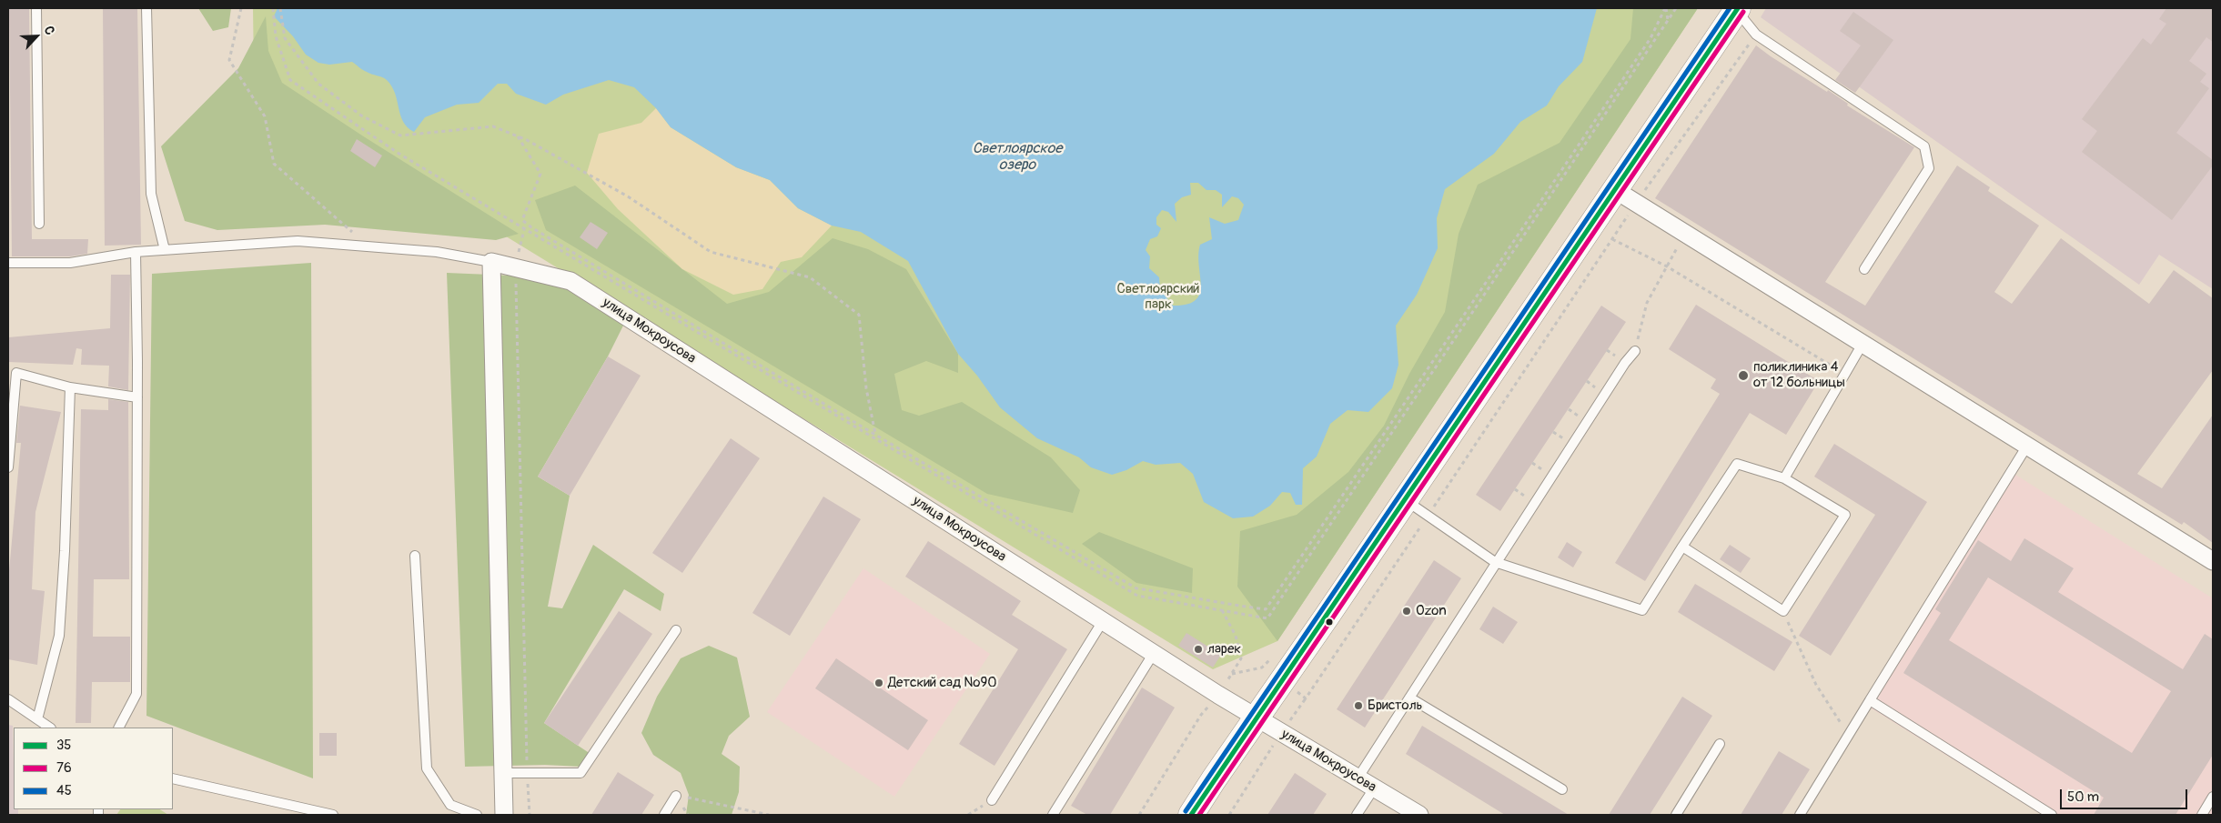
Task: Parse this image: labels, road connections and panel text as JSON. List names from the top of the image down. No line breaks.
{"streets":{"street":["улица Мокроусова"]},"water":["Светлоярское озеро"],"parks":["Светлоярский парк"],"places":["поликлиника 4 от 12 больницы","Ozon","ларек","Детский сад №90","Бристоль"],"lines":["transit line 35","transit line 45","transit line 76"],"legend":["35","76","45"],"scale_bar":"50 m","north":"top right"}
